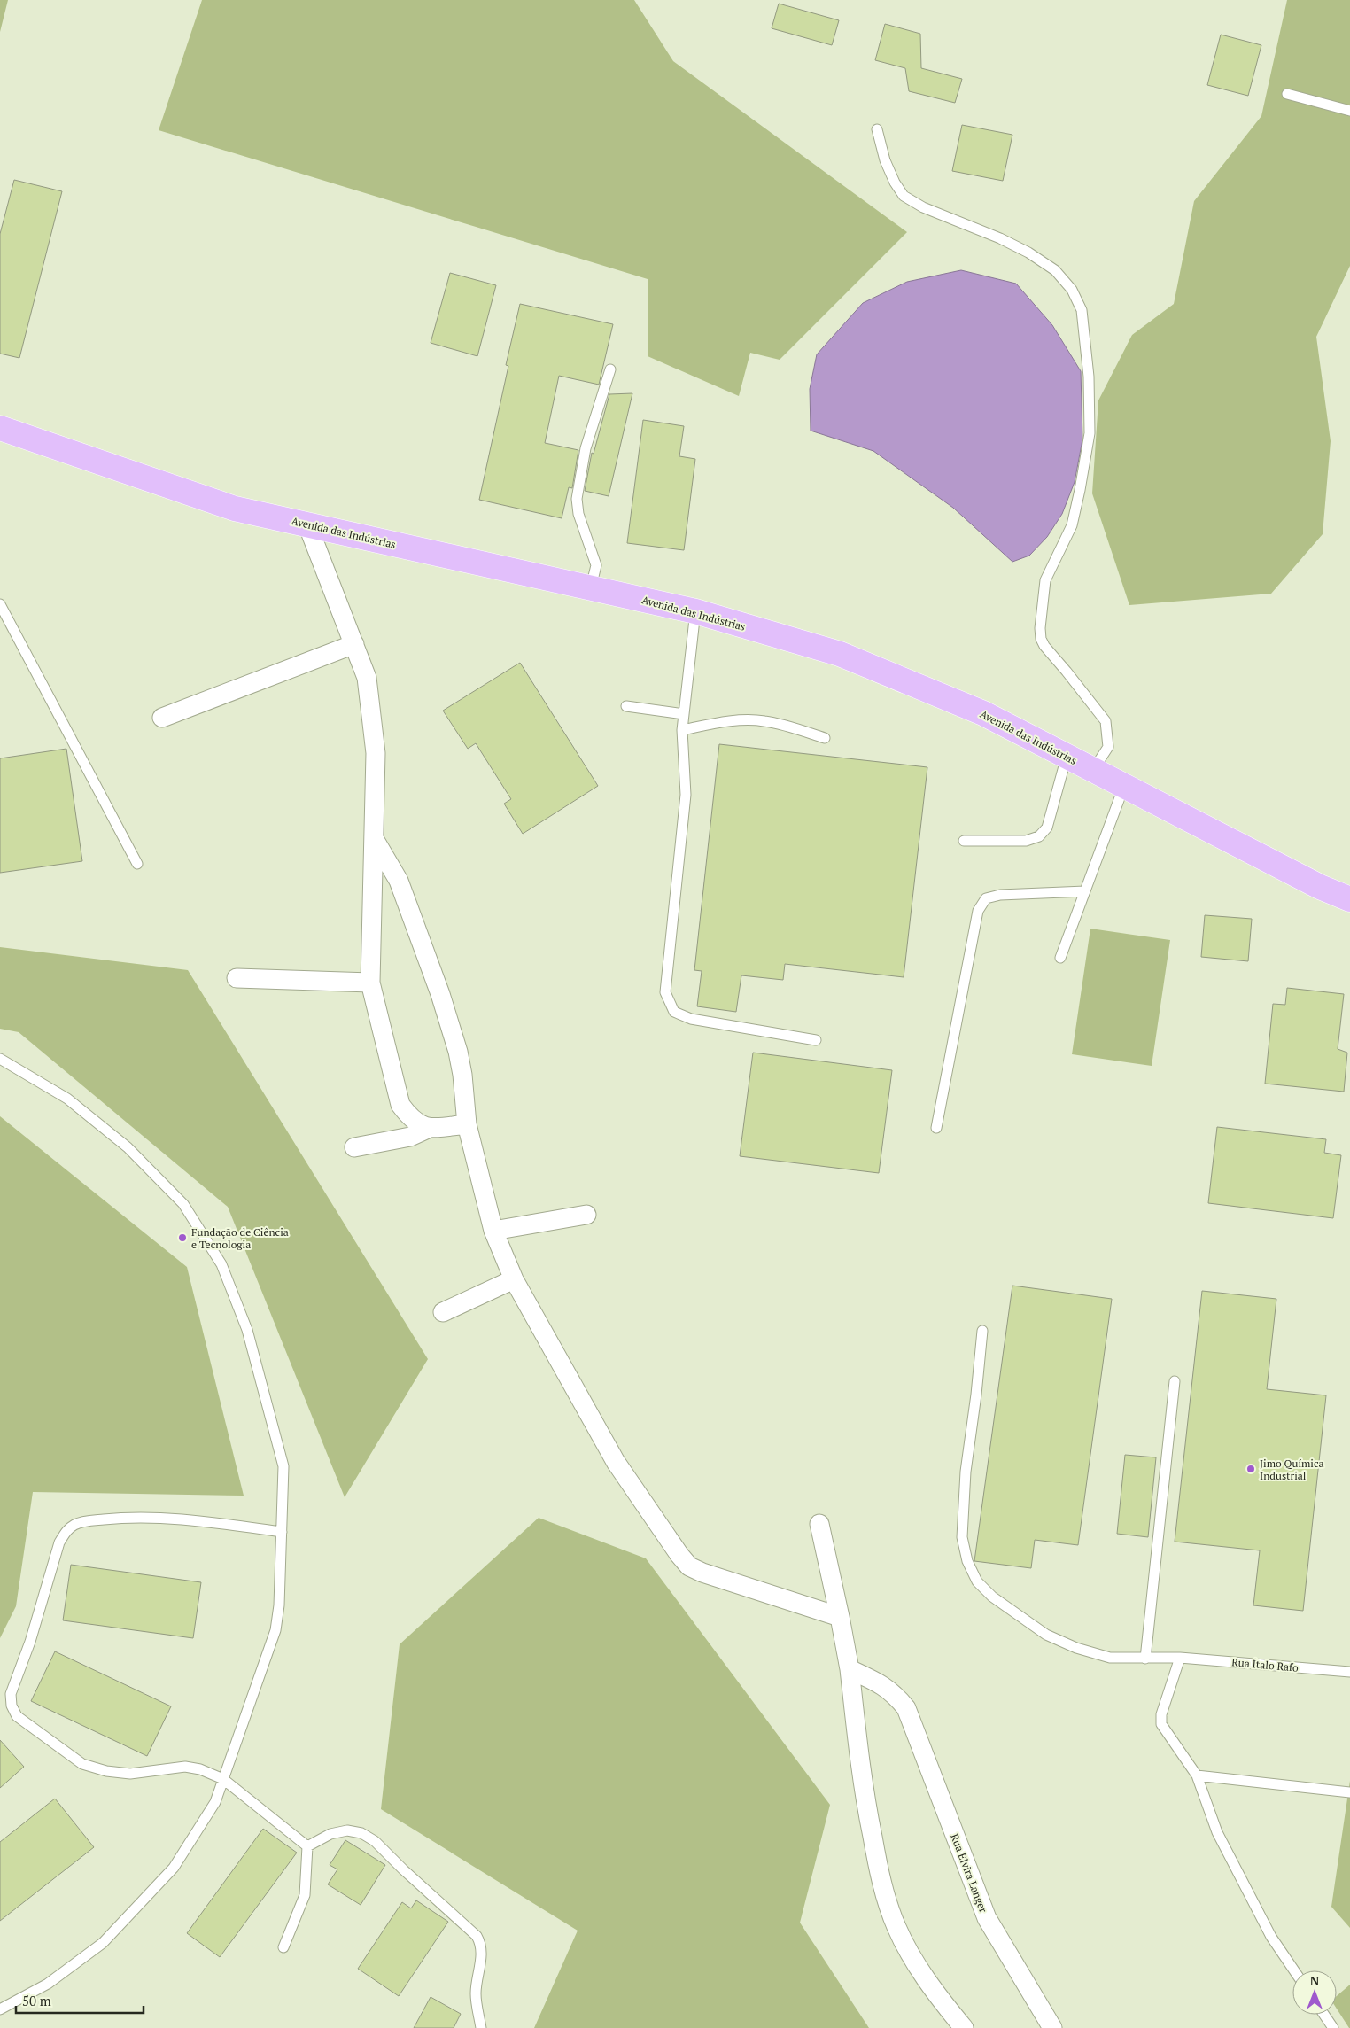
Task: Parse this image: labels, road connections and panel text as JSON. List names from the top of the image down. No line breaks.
{"streets":{"main road":["Avenida das Indústrias"],"street":["Rua Elvira Langer"],"lane":["Rua Ítalo Rafo"]},"places":["Fundação de Ciência e Tecnologia","Jimo Química Industrial"],"scale_bar":"50 m","north":"top"}
